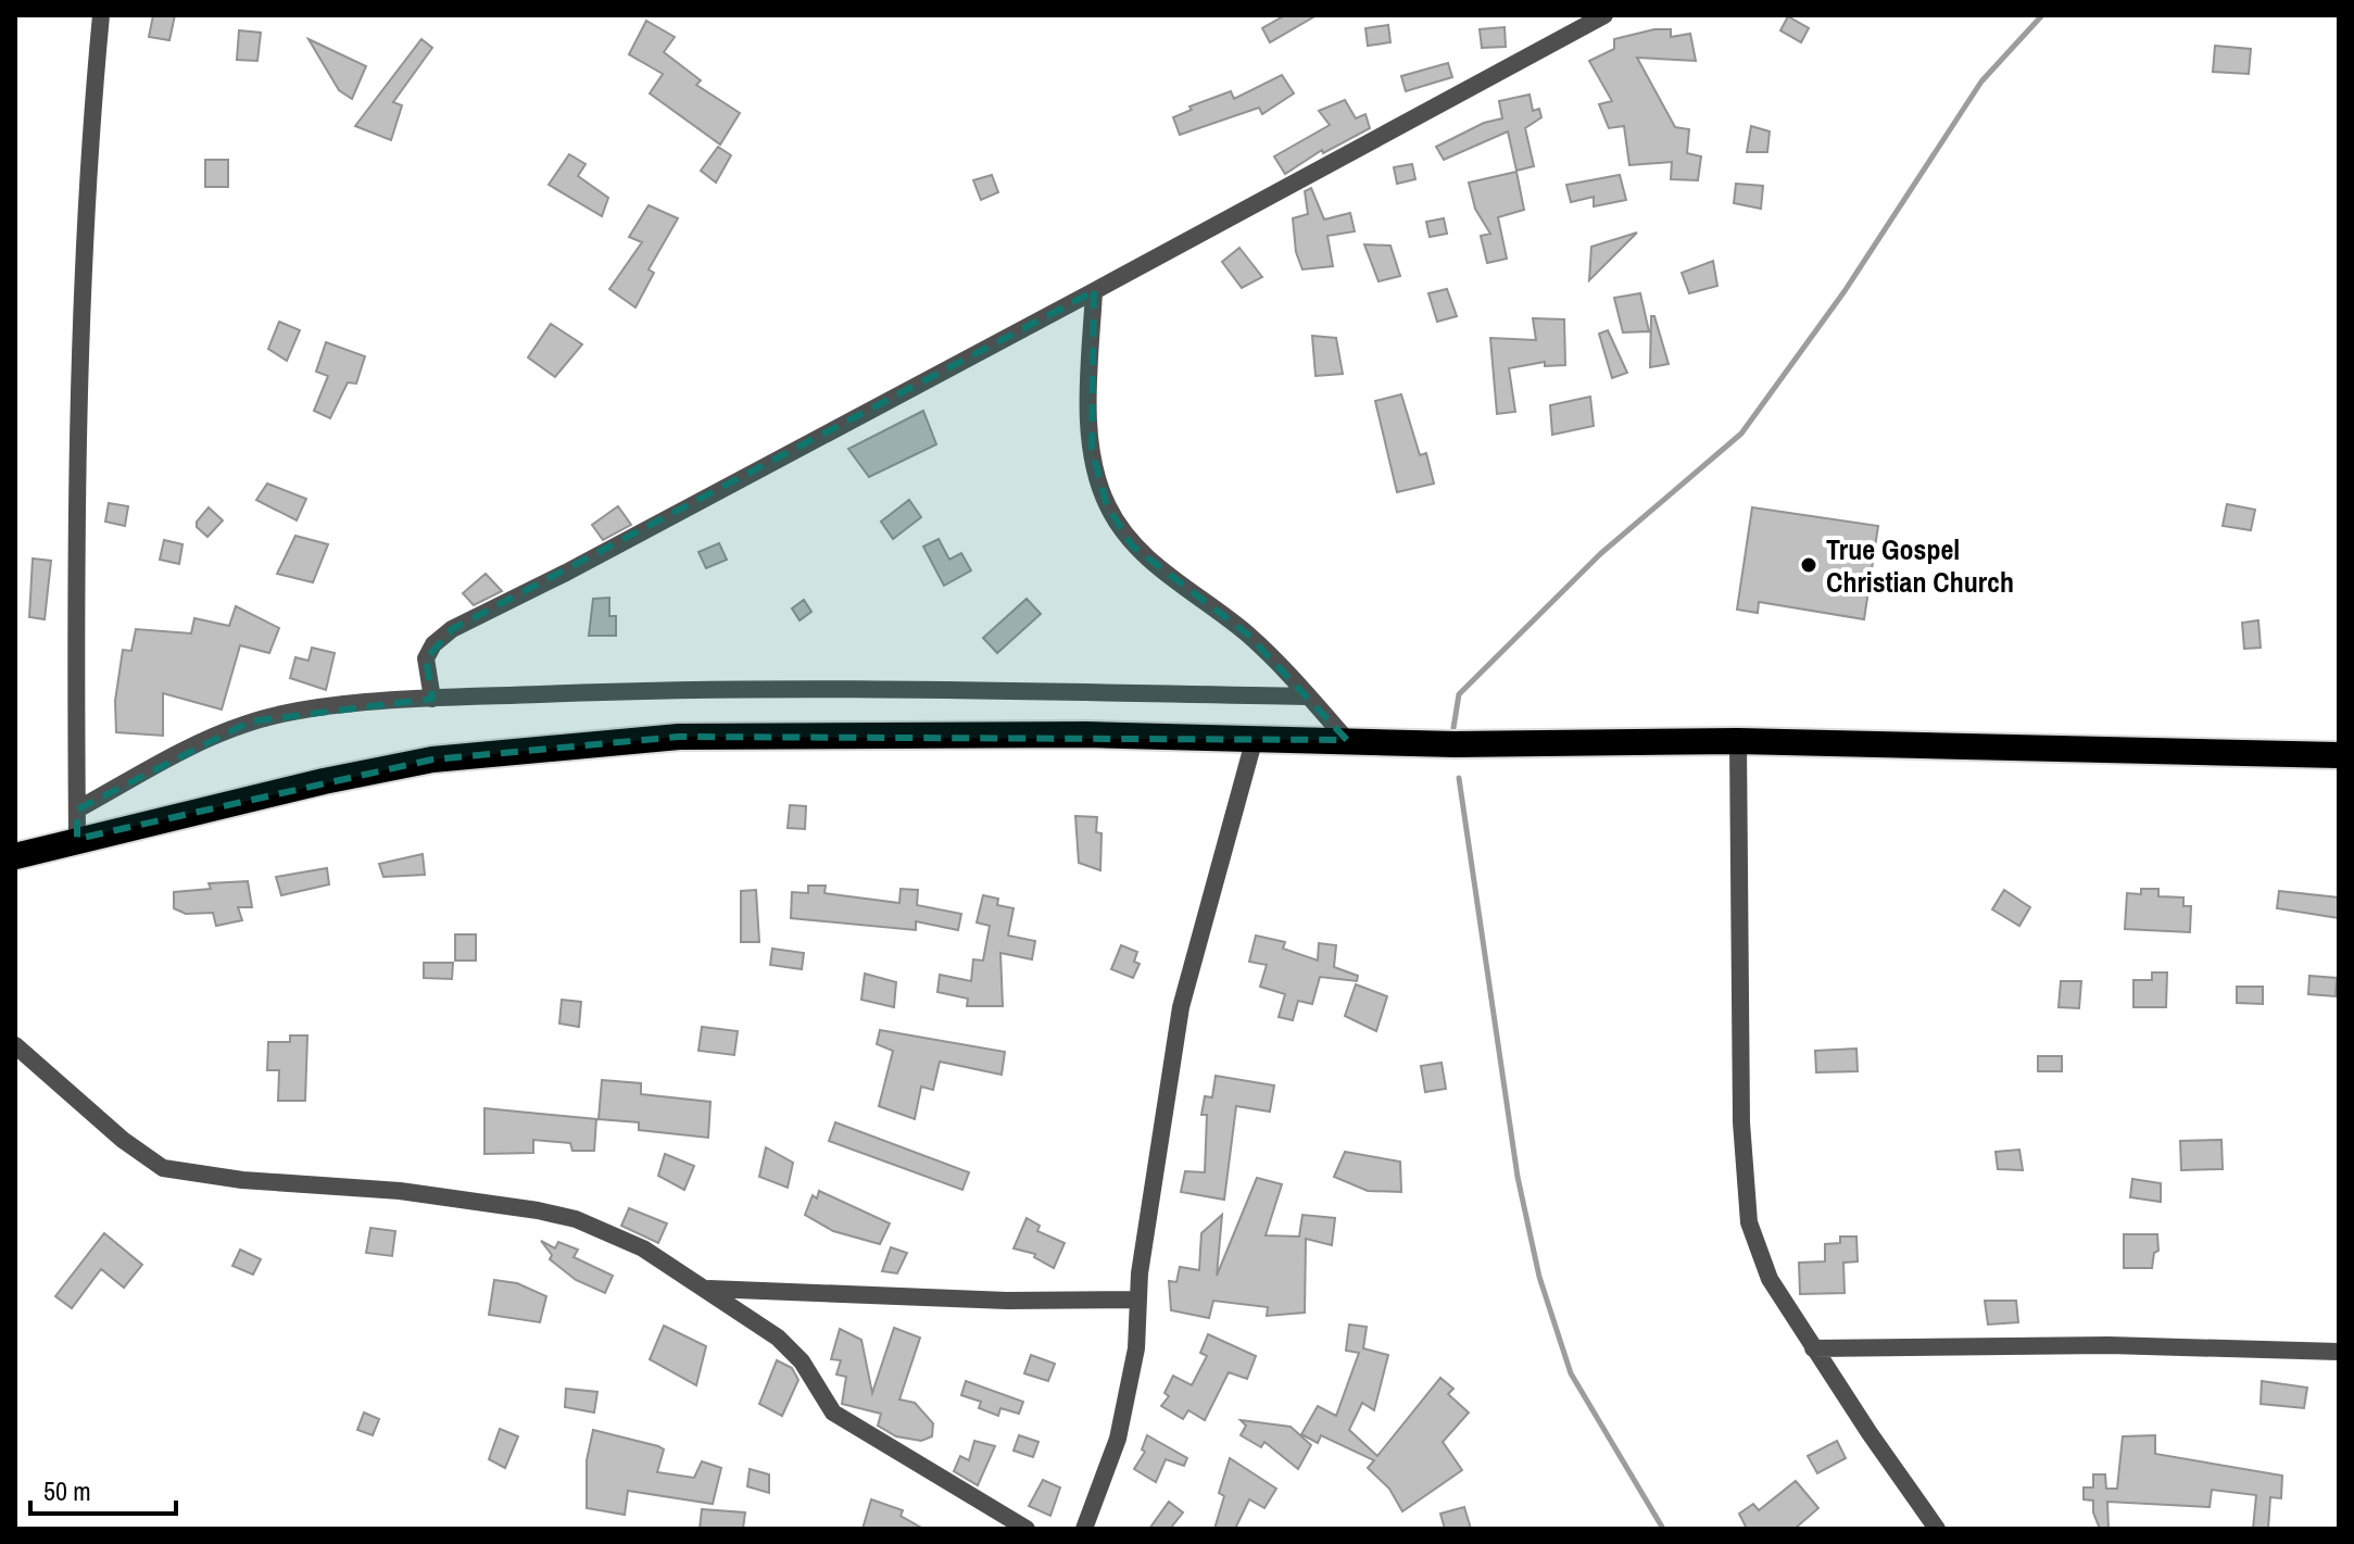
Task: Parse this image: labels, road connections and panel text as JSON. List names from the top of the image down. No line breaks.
{"places":["True Gospel Christian Church"],"scale_bar":"50 m"}
